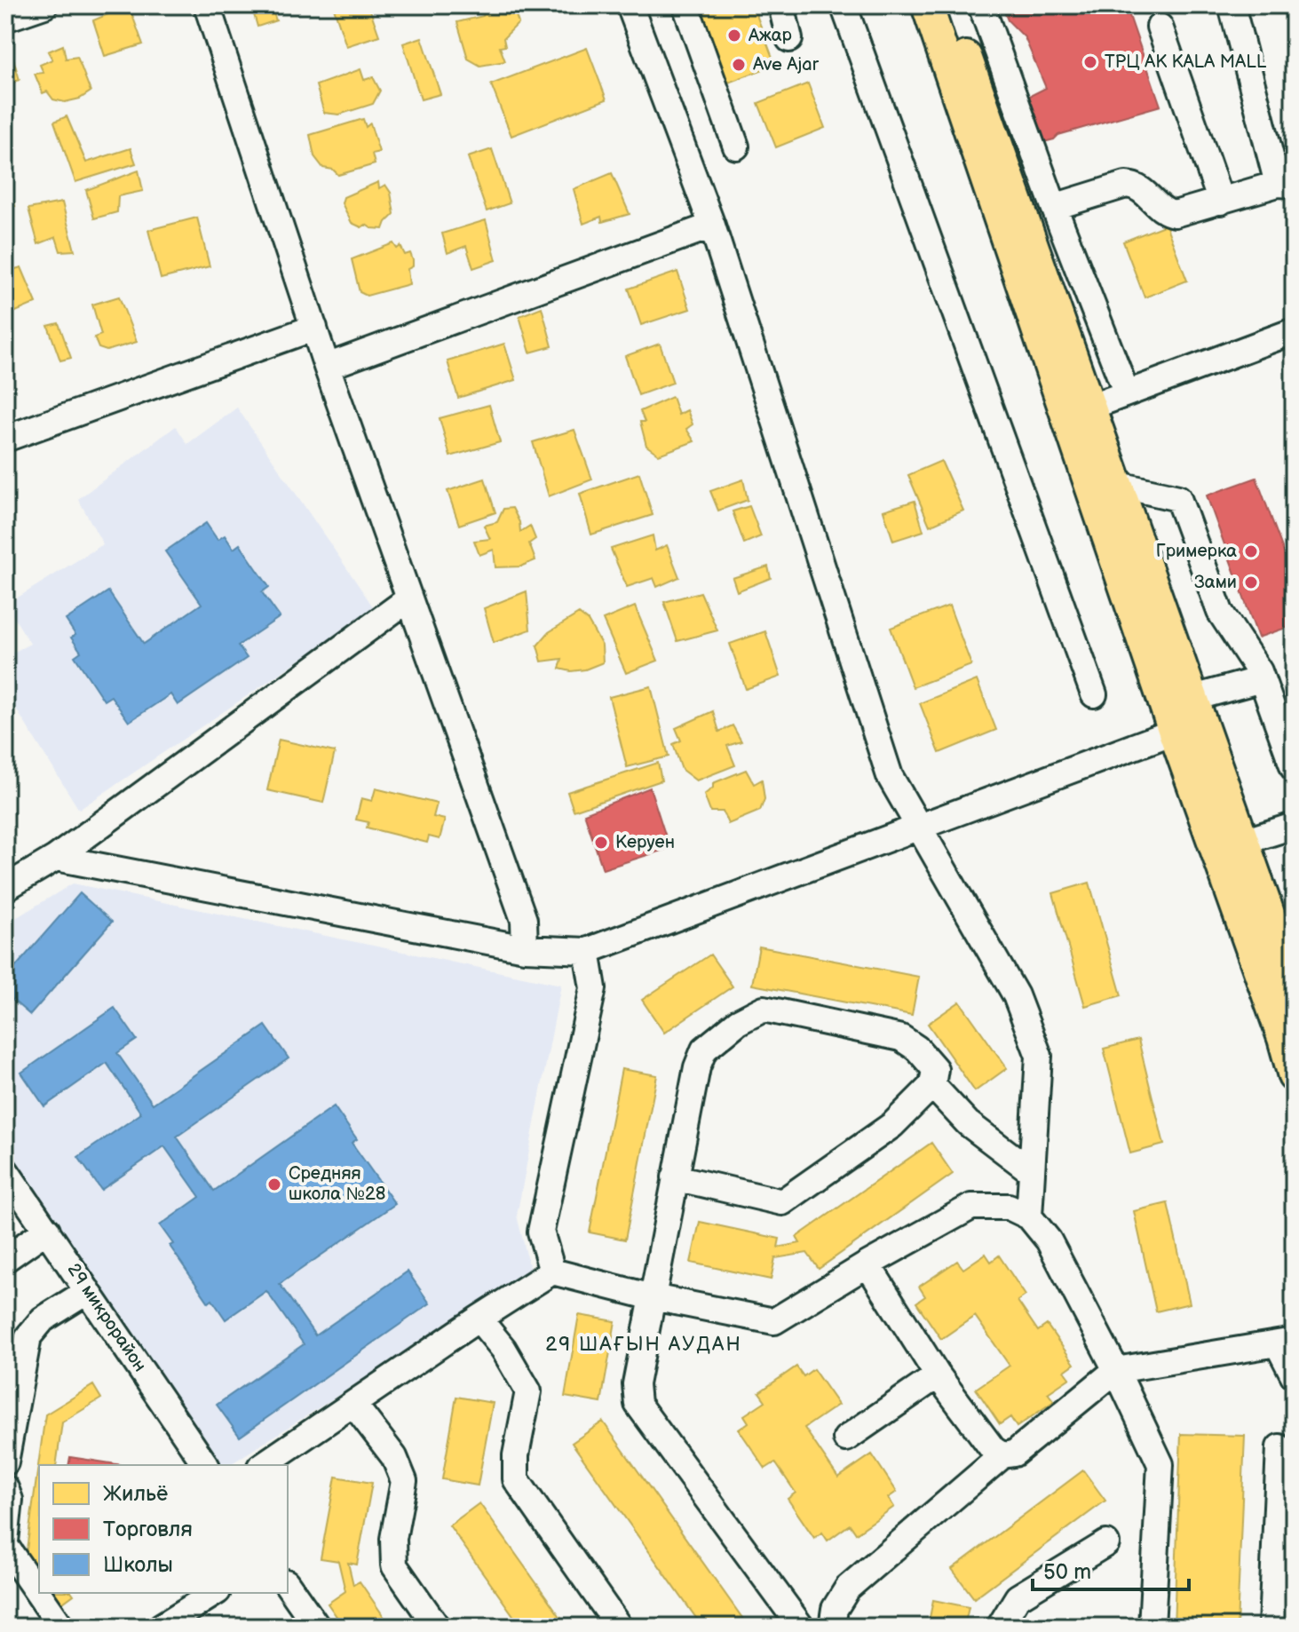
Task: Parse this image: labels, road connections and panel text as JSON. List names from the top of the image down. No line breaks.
{"streets":{"street":["29 микрорайон"]},"districts":["29 ШАҒЫН АУДАН"],"places":["Ажар","ТРЦ AK KALA MALL","Ave Ajar","Гримерка","Зами","Керуен","Средняя школа №28"],"legend":["Жильё","Торговля","Школы"],"scale_bar":"50 m"}
